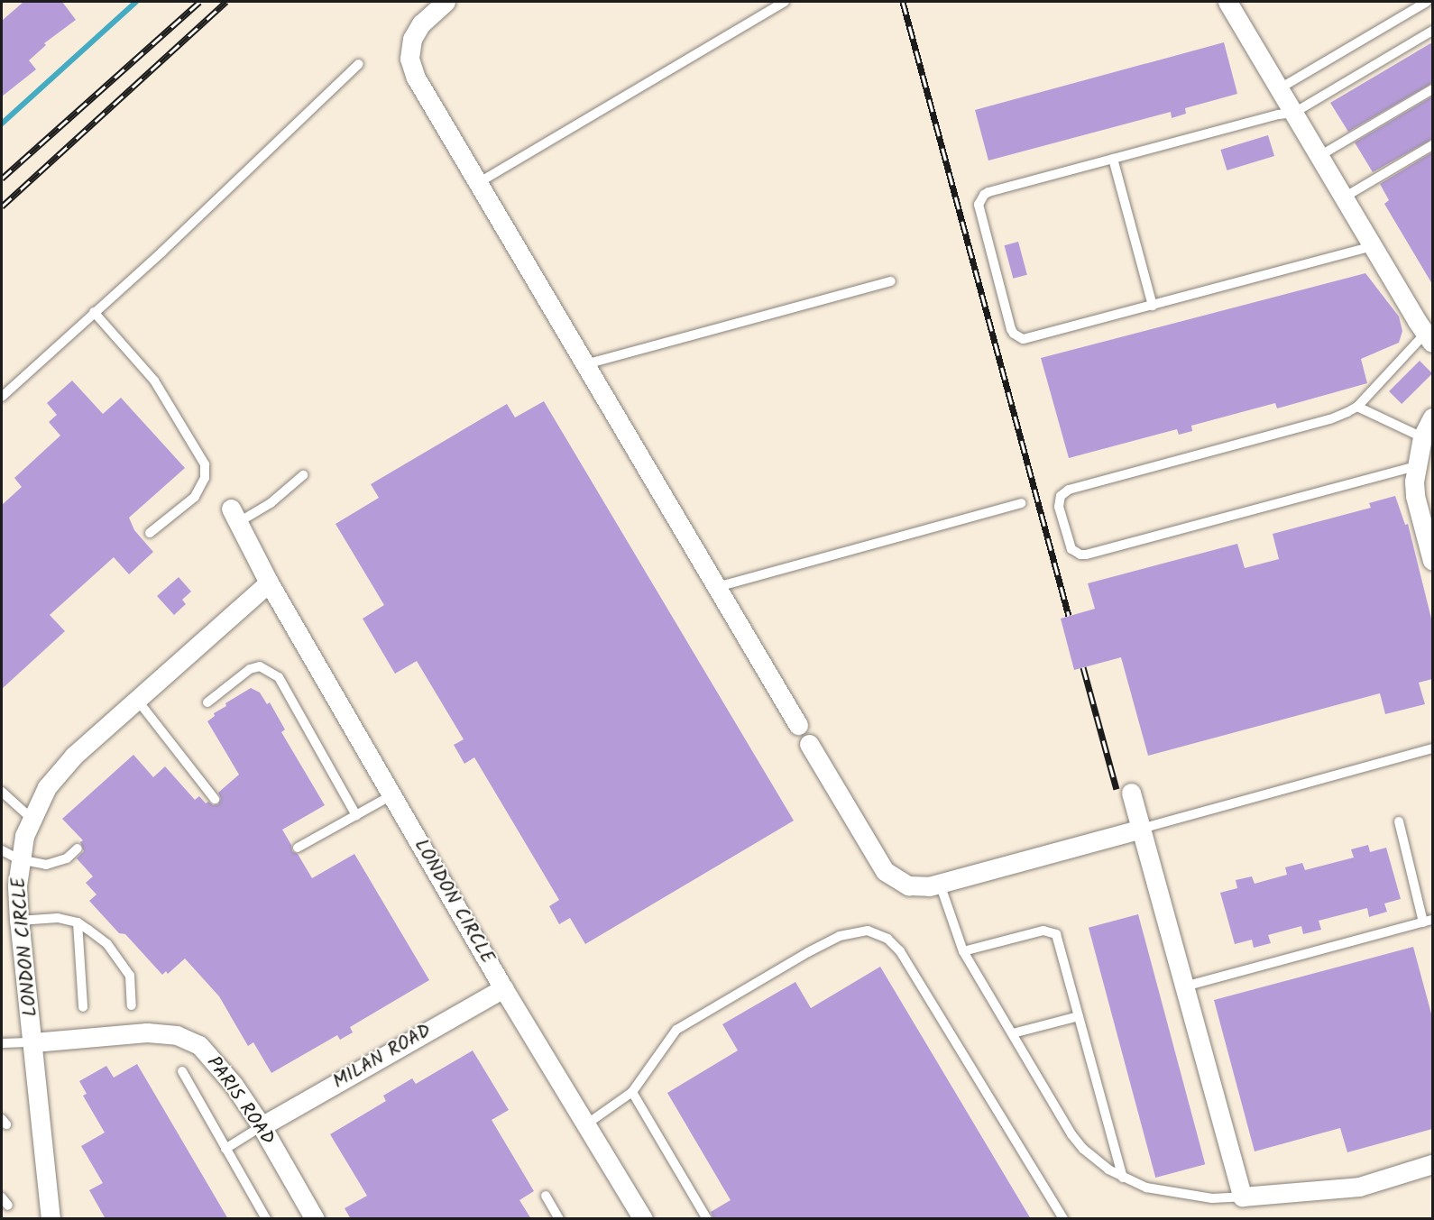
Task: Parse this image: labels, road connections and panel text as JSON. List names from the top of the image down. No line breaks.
{"streets":{"street":["LONDON CIRCLE","MILAN ROAD","PARIS ROAD"]},"crossings":[["LONDON CIRCLE","MILAN ROAD"],["LONDON CIRCLE","PARIS ROAD"],["MILAN ROAD","PARIS ROAD"]]}
